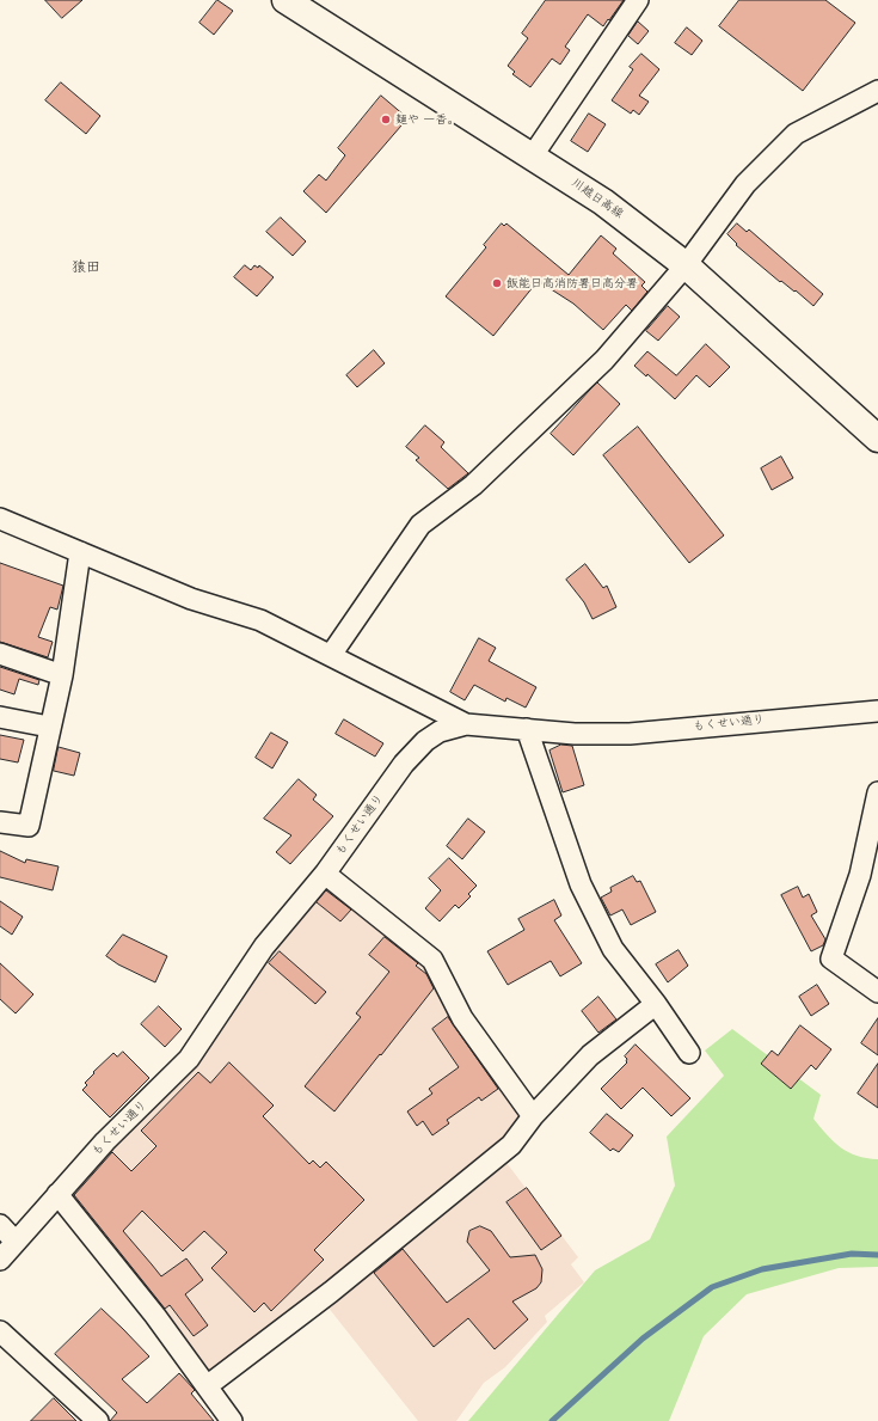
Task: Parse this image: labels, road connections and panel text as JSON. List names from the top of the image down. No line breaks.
{"streets":{"main road":["川越日高線"],"street":["もくせい通り"]},"districts":["猿田"],"places":["麺や 一香。","飯能日高消防署日高分署"]}
